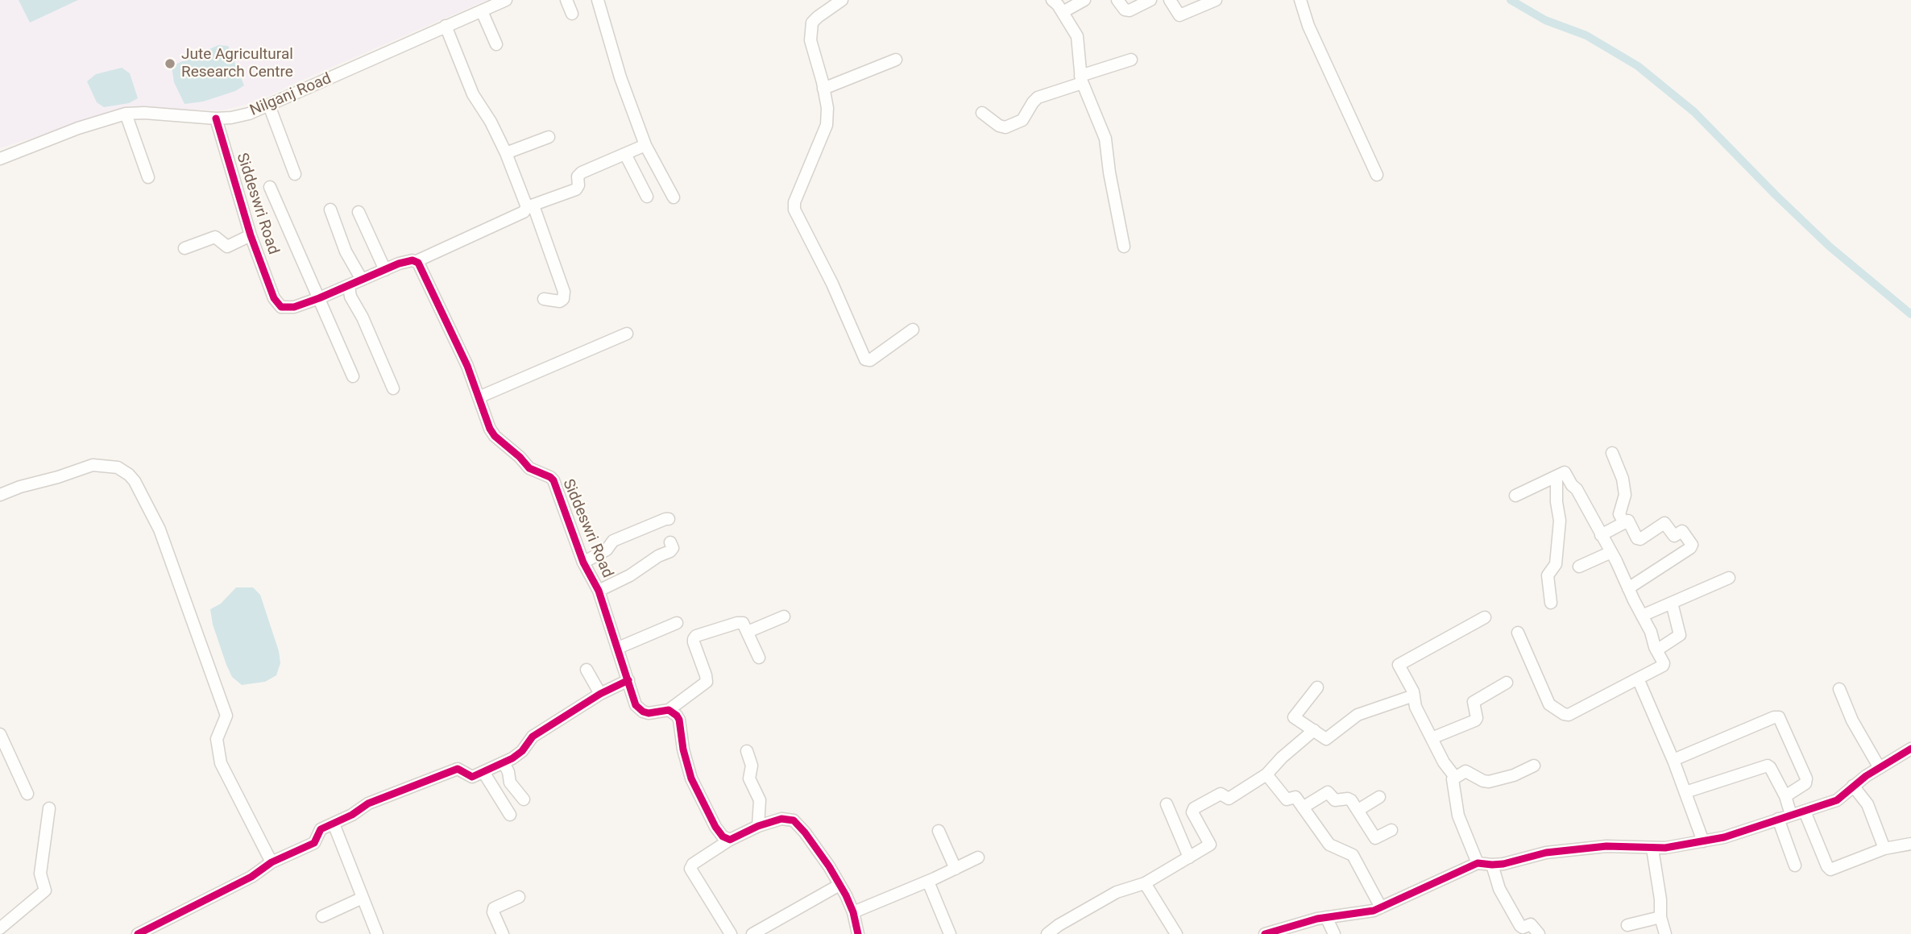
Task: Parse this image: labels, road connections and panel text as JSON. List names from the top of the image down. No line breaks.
{"streets":{"street":["Nilganj Road","Siddeswri Road"]},"crossings":[["Nilganj Road","Siddeswri Road"]],"places":["Jute Agricultural Research Centre"]}
